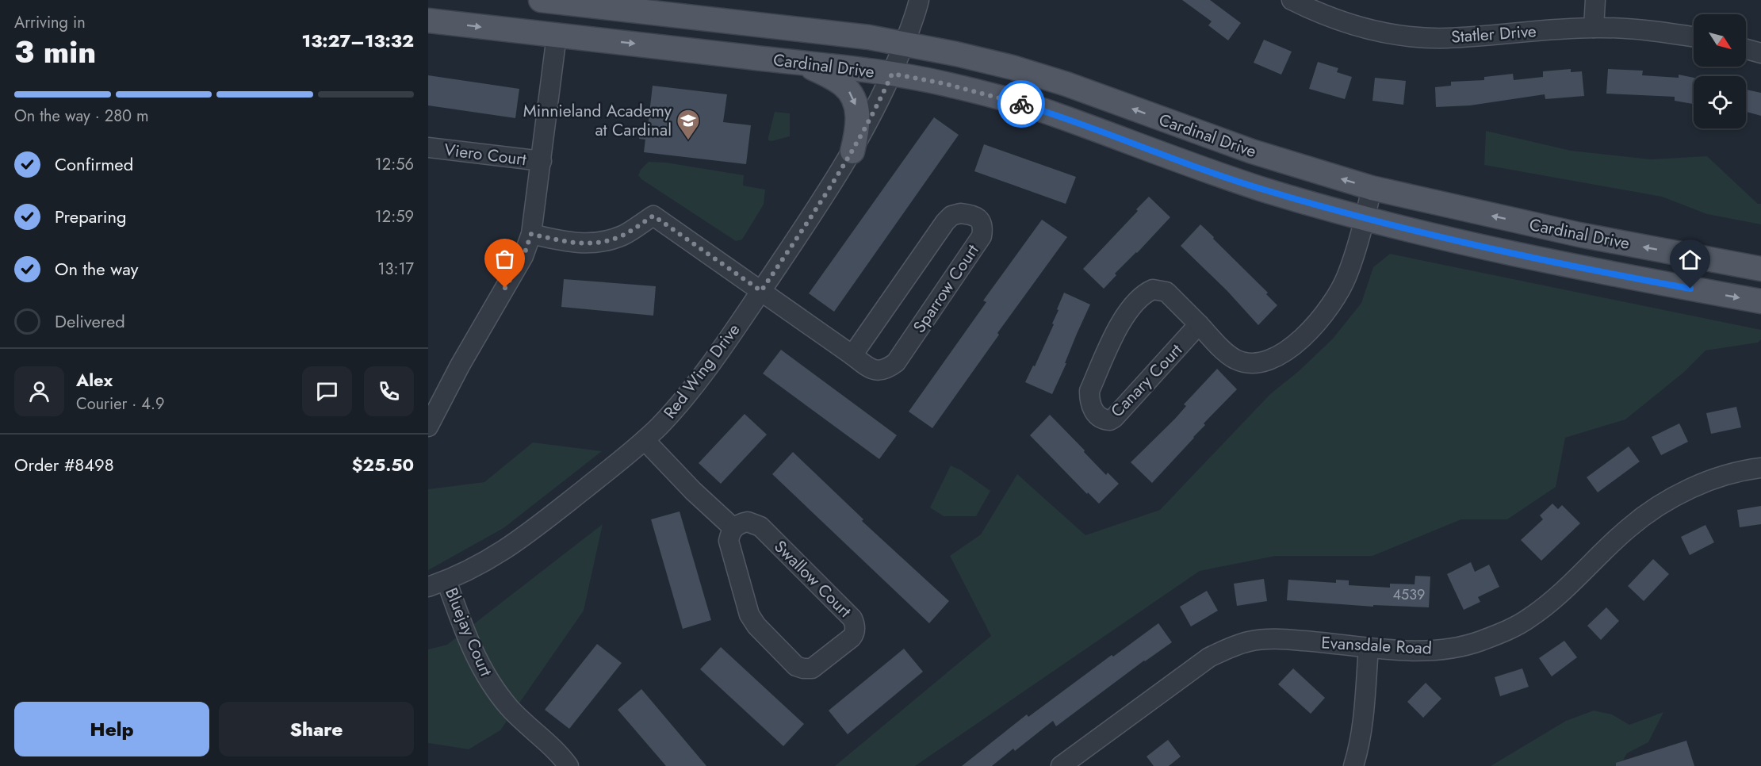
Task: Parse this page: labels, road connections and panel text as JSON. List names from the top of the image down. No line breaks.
{"streets":{"main road":["Cardinal Drive"],"street":["Statler Drive","Viero Court","Sparrow Court","Red Wing Drive","Canary Court","Swallow Court","Bluejay Court","Evansdale Road"]},"crossings":[["Cardinal Drive","Red Wing Drive"],["Cardinal Drive","Canary Court"],["Sparrow Court","Red Wing Drive"],["Red Wing Drive","Bluejay Court"]],"places":{"school or university":["Minnieland Academy at Cardinal"]},"house_numbers":["4539"],"north":"bottom right","page":{"heading":["3 min","Arriving in","13:27–13:32"],"panel":["Alex","Courier · 4.9","Order #8498","$25.50"],"bar":"On the way · 280 m","list":[["Confirmed","12:56"],["Preparing","12:59"],["On the way","13:17"],"Delivered"],"buttons":["Help","Share"]}}
